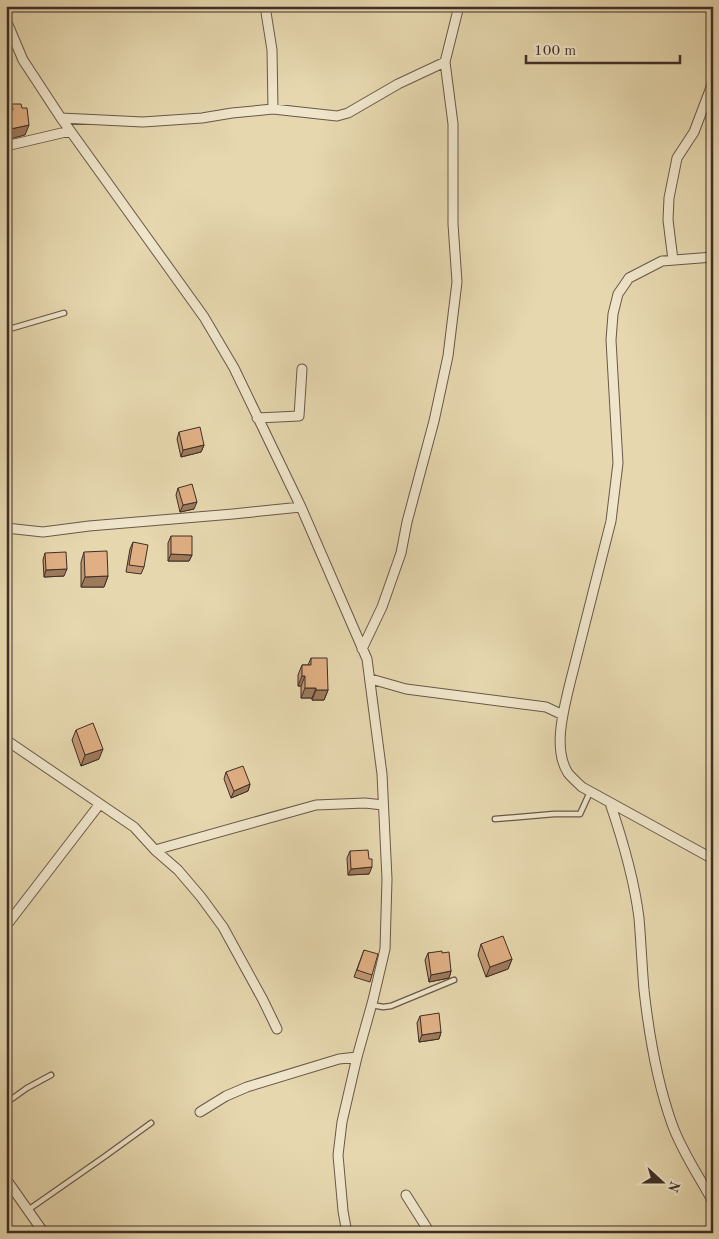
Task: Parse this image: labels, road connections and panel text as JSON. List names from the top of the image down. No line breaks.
{"scale_bar":"100 m","north":"right"}
